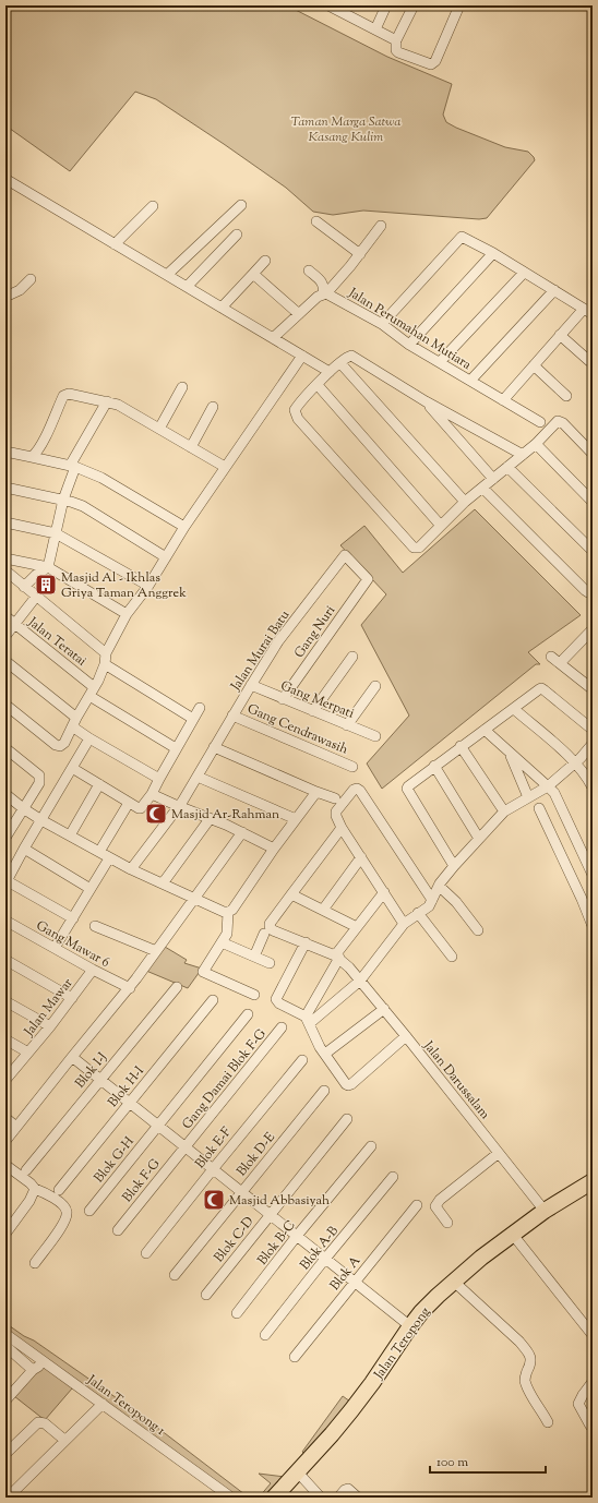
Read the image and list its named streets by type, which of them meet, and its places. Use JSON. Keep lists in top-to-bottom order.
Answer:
{
  "streets": {
    "main road": ["Jalan Teropong"],
    "street": [
      "Jalan Perumahan Mutiara",
      "Gang Nuri",
      "Jalan Teratai",
      "Jalan Murai Batu",
      "Gang Merpati",
      "Gang Cendrawasih",
      "Gang Mawar 6",
      "Jalan Mawar",
      "Blok I-J",
      "Gang Damai Blok F-G",
      "Jalan Darussalam",
      "Blok H-I",
      "Blok E-F",
      "Blok D-E",
      "Blok G-H",
      "Blok F-G",
      "Blok C-D",
      "Blok B-C",
      "Blok A-B",
      "Blok A",
      "Jalan Teropong 1"
    ]
  },
  "crossings": [
    ["Gang Nuri", "Jalan Murai Batu"],
    ["Gang Nuri", "Gang Merpati"],
    ["Jalan Murai Batu", "Gang Merpati"],
    ["Jalan Murai Batu", "Gang Cendrawasih"],
    ["Gang Mawar 6", "Jalan Mawar"],
    ["Gang Damai Blok F-G", "Blok F-G"],
    ["Jalan Darussalam", "Jalan Teropong"]
  ],
  "parks": ["Taman Marga Satwa Kasang Kulim"],
  "places": {
    "building": ["Masjid Al - Ikhlas Griya Taman Anggrek"],
    "mosque": ["Masjid Ar-Rahman", "Masjid Abbasiyah"]
  },
  "scale_bar": "100 m"
}
